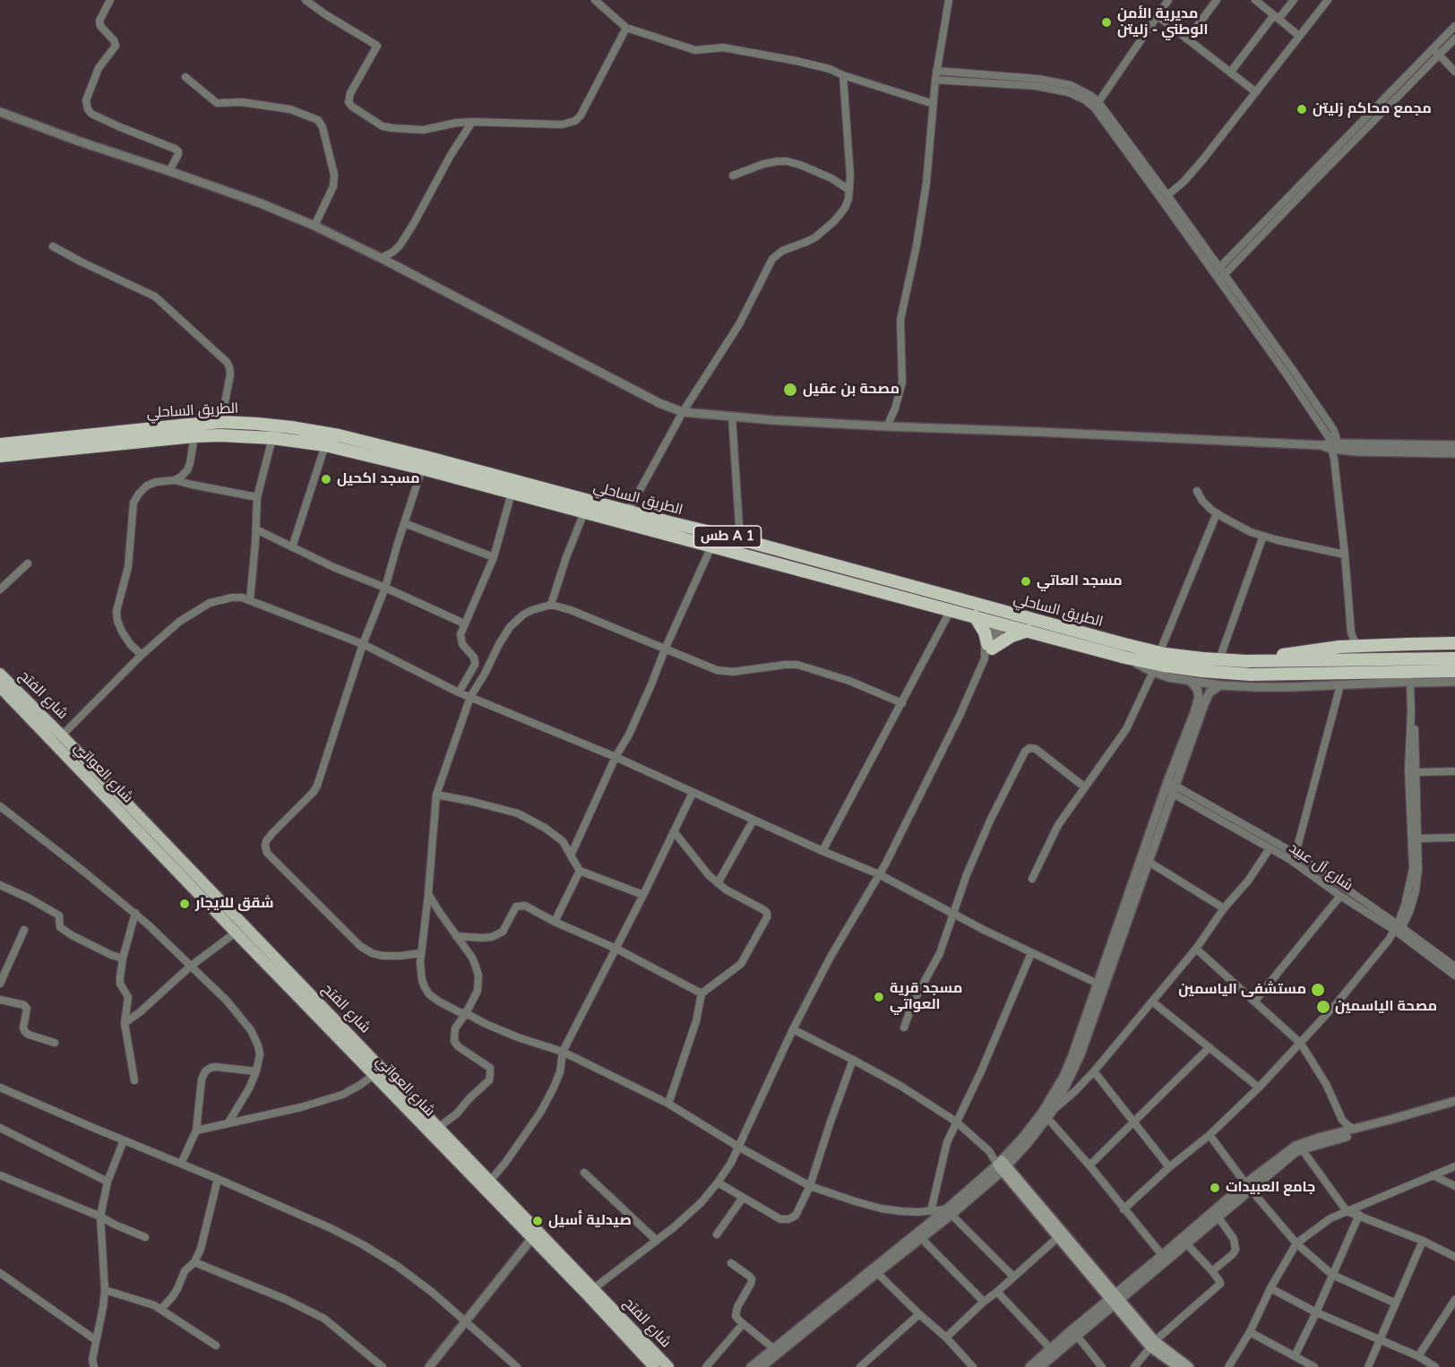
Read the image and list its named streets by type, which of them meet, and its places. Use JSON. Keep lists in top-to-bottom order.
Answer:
{
  "streets": {
    "highway": ["الطريق الساحلي", "طس A 1"],
    "main road": ["شارع الفتح", "شارع العواتي"],
    "street": ["شارع آل عبيد"]
  },
  "crossings": [
    ["شارع الفتح", "شارع العواتي"]
  ],
  "places": [
    "مديرية الأمن الوطني - زليتن",
    "مجمع محاكم زليتن",
    "مصحة بن عقيل",
    "مسجد اكحيل",
    "مسجد العاتي",
    "شقق للايجار",
    "مستشفى الياسمين",
    "مسجد قرية العواتي",
    "مصحة الياسمين",
    "جامع العبيدات",
    "صيدلية أسيل"
  ]
}
